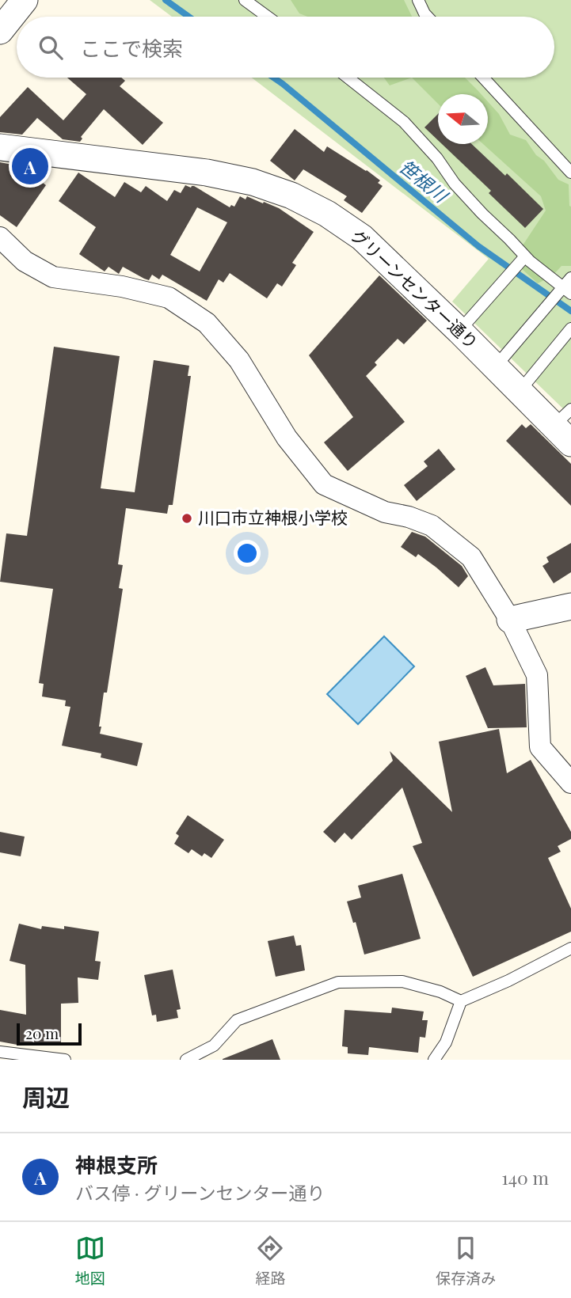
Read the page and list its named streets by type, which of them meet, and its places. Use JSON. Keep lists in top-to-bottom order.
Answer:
{
  "streets": {
    "street": ["グリーンセンター通り"]
  },
  "water": ["笹根川"],
  "places": ["川口市立神根小学校"],
  "scale_bar": "20 m",
  "north": "left",
  "page": {
    "search": "ここで検索",
    "pins": "A",
    "scale": "20 m",
    "heading": "周辺",
    "list": [
      {
        "mark": "A",
        "name": "神根支所",
        "note": "バス停 · グリーンセンター通り",
        "value": "140 m"
      }
    ],
    "nav": ["地図", "経路", "保存済み"]
  }
}
